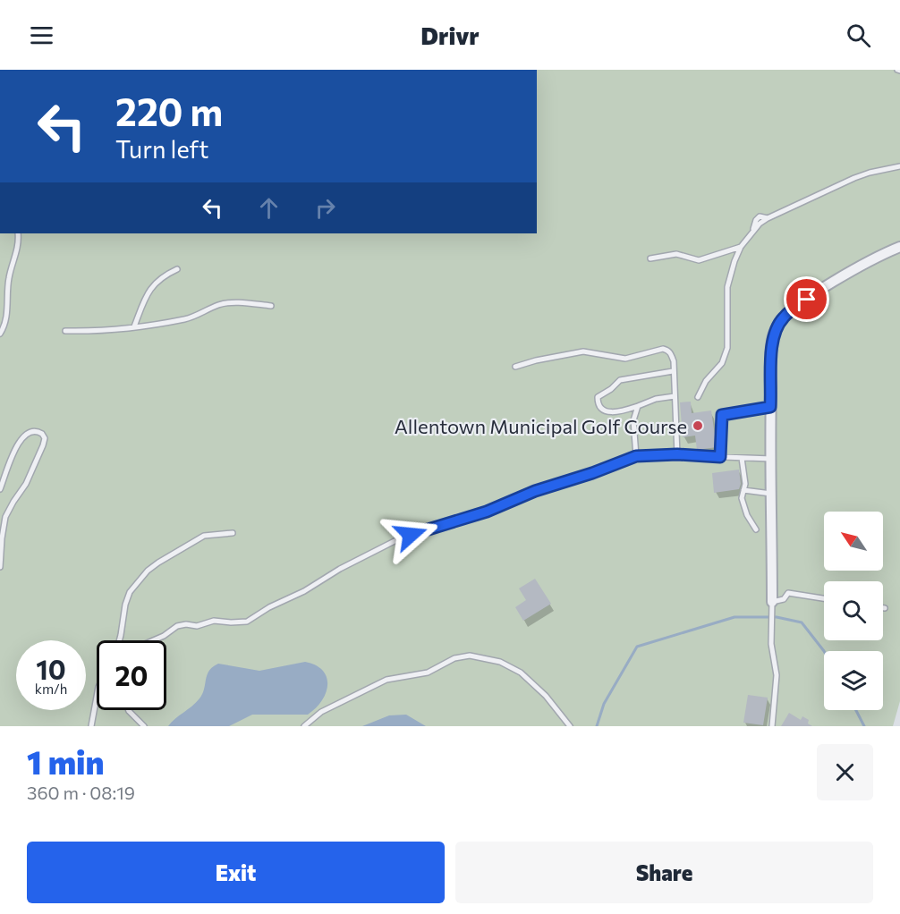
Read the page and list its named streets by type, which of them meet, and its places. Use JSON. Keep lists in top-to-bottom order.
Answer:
{
  "places": ["Allentown Municipal Golf Course"],
  "north": "top left",
  "page": {
    "header": "Drivr",
    "turn": ["220 m", "Turn left"],
    "speed": "10 km/h",
    "limit": "20",
    "heading": ["1 min", "360 m · 08:19"],
    "buttons": ["Exit", "Share"]
  }
}
